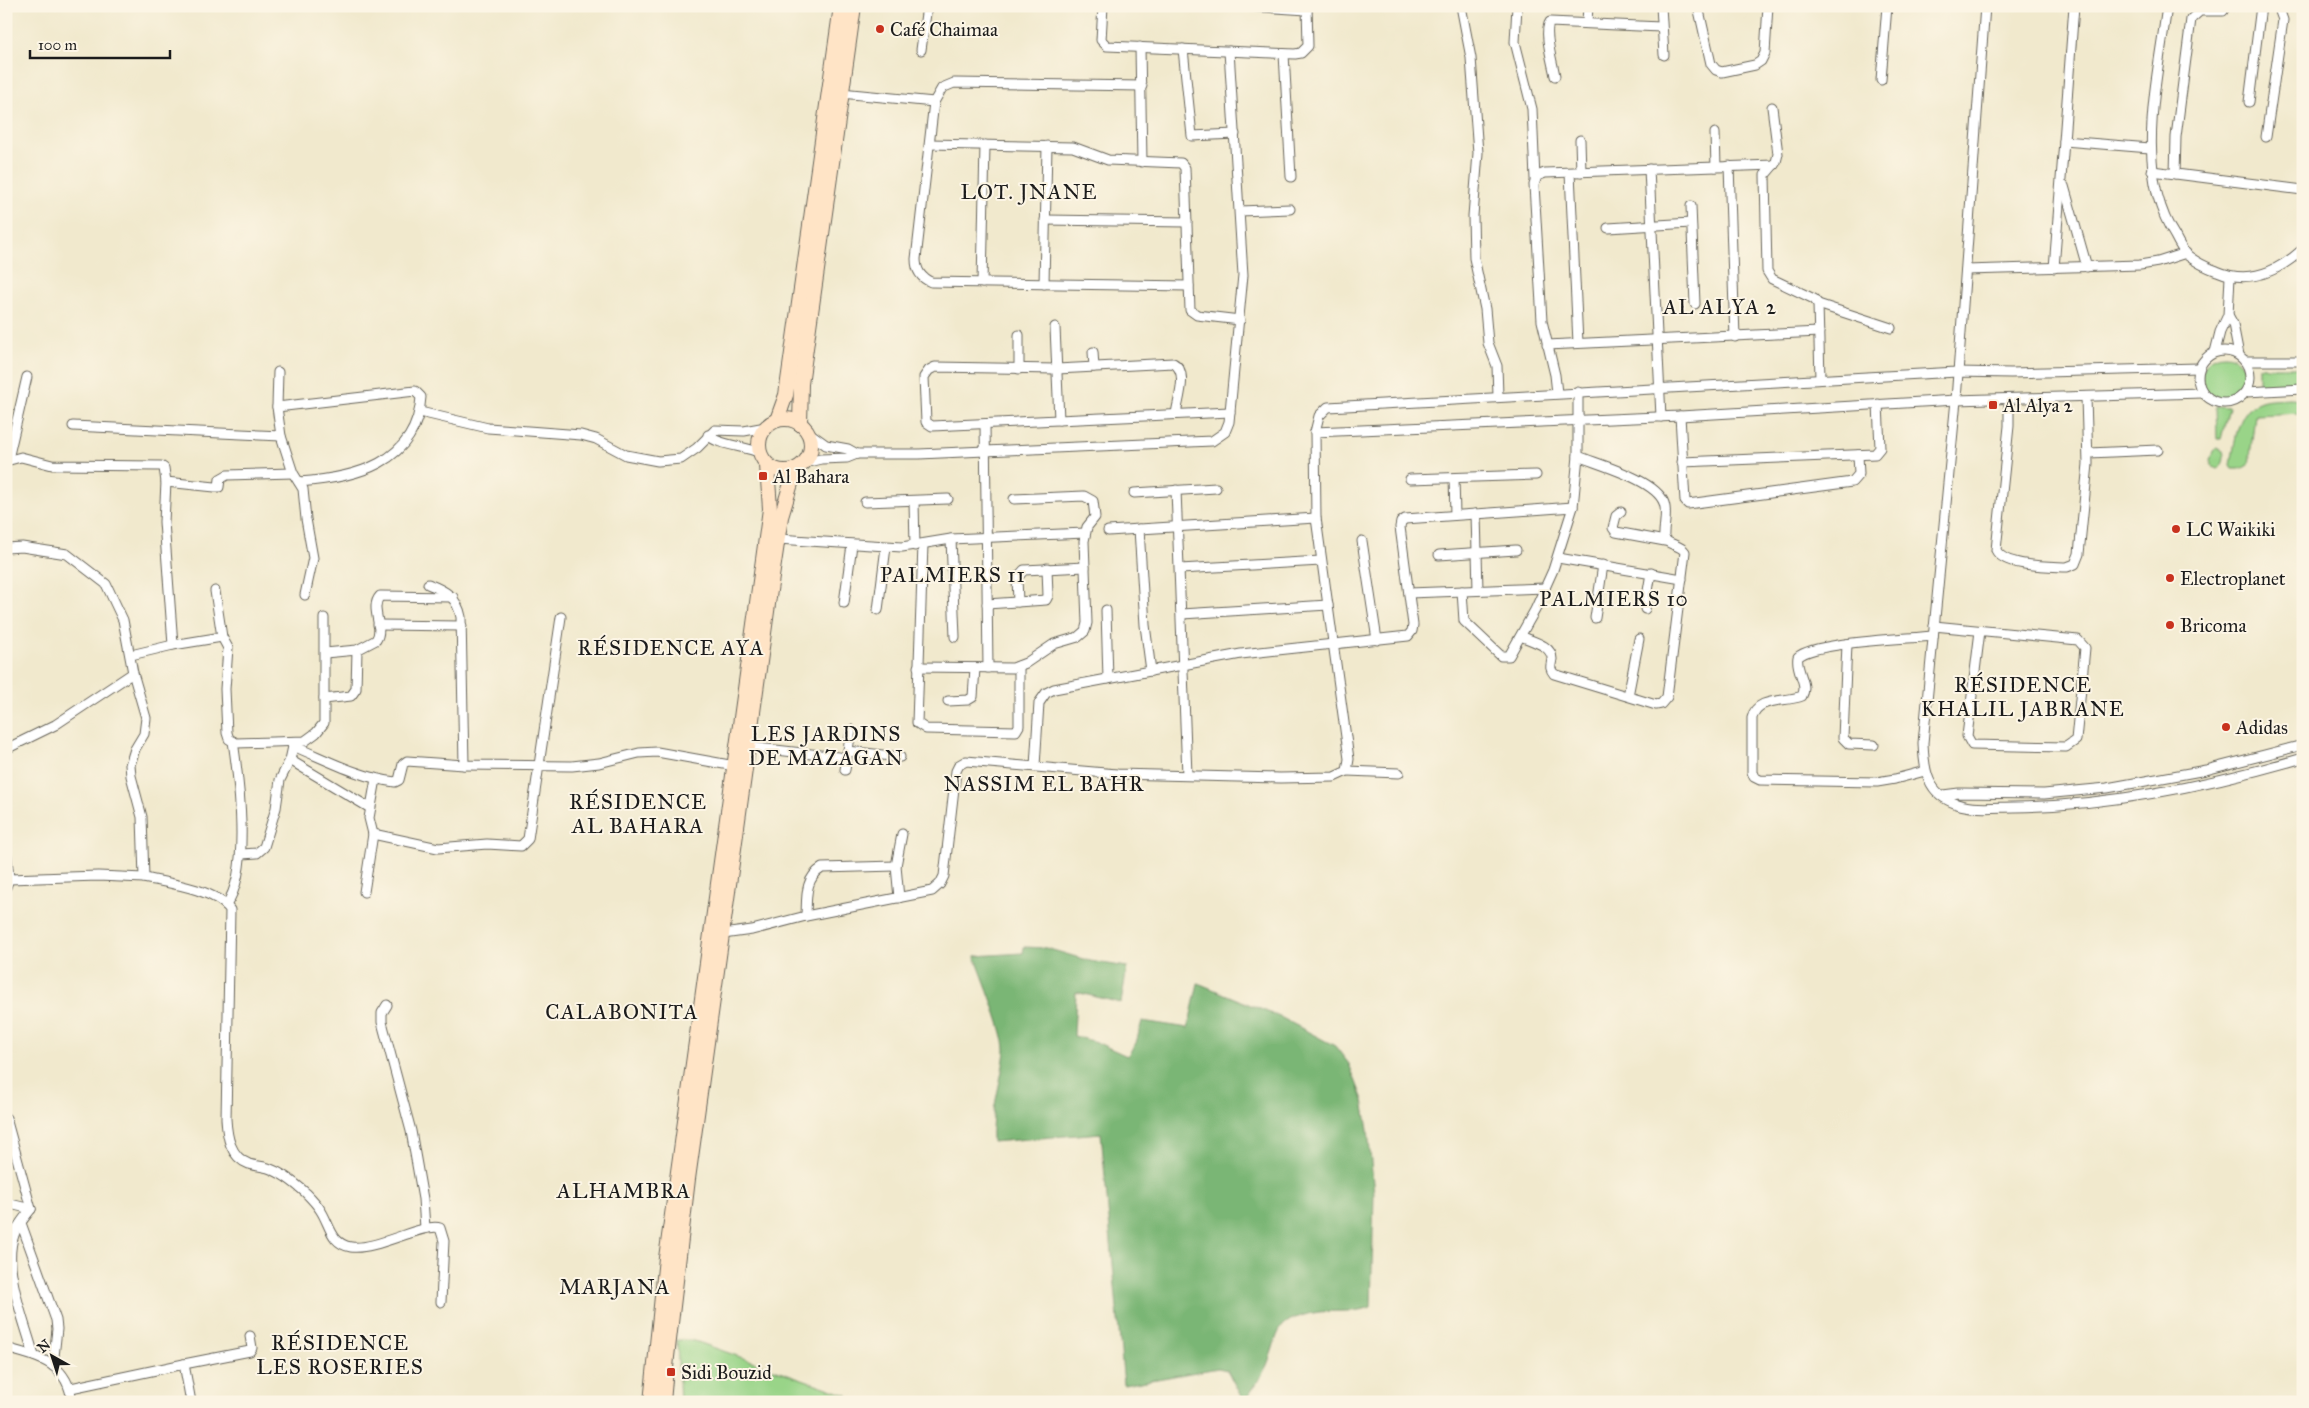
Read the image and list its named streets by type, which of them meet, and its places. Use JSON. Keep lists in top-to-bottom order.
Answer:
{
  "districts": [
    "LOT. JNANE",
    "AL ALYA 2",
    "PALMIERS 11",
    "PALMIERS 10",
    "RÉSIDENCE AYA",
    "RÉSIDENCE KHALIL JABRANE",
    "LES JARDINS DE MAZAGAN",
    "NASSIM EL BAHR",
    "RÉSIDENCE AL BAHARA",
    "CALABONITA",
    "ALHAMBRA",
    "MARJANA",
    "RÉSIDENCE LES ROSERIES"
  ],
  "places": {
    "other": [
      "Café Chaimaa",
      "LC Waikiki",
      "Electroplanet",
      "Bricoma",
      "Adidas"
    ],
    "transit": ["Al Alya 2", "Al Bahara", "Sidi Bouzid"]
  },
  "scale_bar": "100 m",
  "north": "top left"
}
